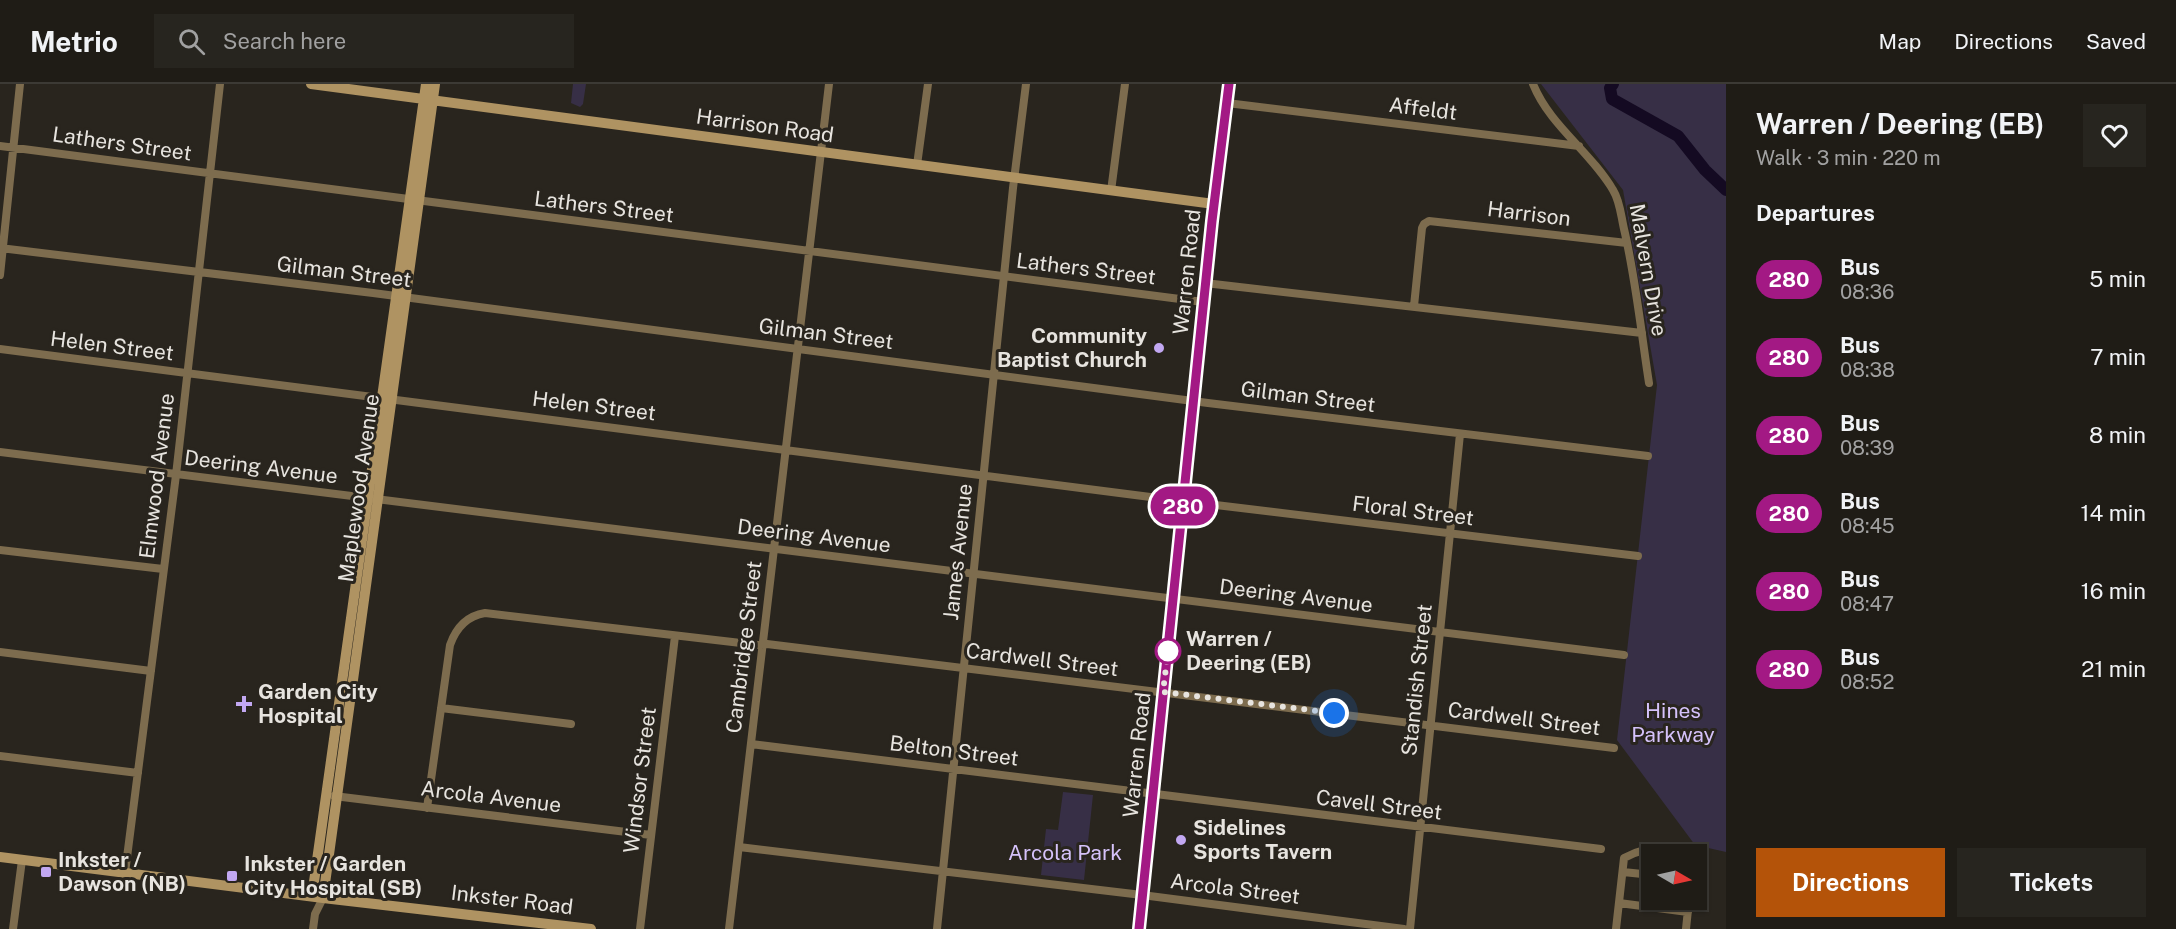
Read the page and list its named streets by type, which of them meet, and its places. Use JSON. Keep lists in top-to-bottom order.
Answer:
{
  "streets": {
    "street": [
      "Affeldt",
      "Harrison Road",
      "Lathers Street",
      "Harrison",
      "Malvern Drive",
      "Gilman Street",
      "Warren Road",
      "Helen Street",
      "Deering Avenue",
      "Elmwood Avenue",
      "Maplewood Avenue",
      "Floral Street",
      "James Avenue",
      "Cambridge Street",
      "Cardwell Street",
      "Standish Street",
      "Belton Street",
      "Windsor Street",
      "Arcola Avenue",
      "Cavell Street",
      "Arcola Street",
      "Inkster Road"
    ]
  },
  "crossings": [
    ["Affeldt", "Malvern Drive"],
    ["Affeldt", "Warren Road"],
    ["Harrison Road", "Warren Road"],
    ["Harrison Road", "Maplewood Avenue"],
    ["Harrison Road", "James Avenue"],
    ["Harrison Road", "Cambridge Street"],
    ["Lathers Street", "Warren Road"],
    ["Lathers Street", "Elmwood Avenue"],
    ["Lathers Street", "Maplewood Avenue"],
    ["Lathers Street", "James Avenue"],
    ["Lathers Street", "Cambridge Street"],
    ["Harrison", "Malvern Drive"],
    ["Gilman Street", "Warren Road"],
    ["Gilman Street", "Elmwood Avenue"],
    ["Gilman Street", "Maplewood Avenue"],
    ["Gilman Street", "James Avenue"],
    ["Gilman Street", "Cambridge Street"],
    ["Gilman Street", "Standish Street"],
    ["Warren Road", "Helen Street"],
    ["Warren Road", "Deering Avenue"],
    ["Warren Road", "Floral Street"],
    ["Warren Road", "Cardwell Street"],
    ["Warren Road", "Belton Street"],
    ["Warren Road", "Cavell Street"],
    ["Warren Road", "Arcola Street"],
    ["Helen Street", "Elmwood Avenue"],
    ["Helen Street", "Maplewood Avenue"],
    ["Helen Street", "Floral Street"],
    ["Helen Street", "James Avenue"],
    ["Helen Street", "Cambridge Street"],
    ["Deering Avenue", "Elmwood Avenue"],
    ["Deering Avenue", "Maplewood Avenue"],
    ["Deering Avenue", "James Avenue"],
    ["Deering Avenue", "Cambridge Street"],
    ["Deering Avenue", "Standish Street"],
    ["Elmwood Avenue", "Inkster Road"],
    ["Maplewood Avenue", "Arcola Avenue"],
    ["Maplewood Avenue", "Inkster Road"],
    ["Floral Street", "Standish Street"],
    ["James Avenue", "Cardwell Street"],
    ["James Avenue", "Belton Street"],
    ["James Avenue", "Arcola Street"],
    ["Cambridge Street", "Cardwell Street"],
    ["Cambridge Street", "Belton Street"],
    ["Cambridge Street", "Arcola Street"],
    ["Cardwell Street", "Standish Street"],
    ["Cardwell Street", "Windsor Street"],
    ["Standish Street", "Cavell Street"],
    ["Belton Street", "Cavell Street"],
    ["Windsor Street", "Arcola Avenue"]
  ],
  "parks": ["Hines Parkway", "Arcola Park"],
  "places": {
    "other": ["Community Baptist Church", "Warren / Deering (EB)", "Sidelines Sports Tavern"],
    "health": ["Garden City Hospital"],
    "transit": ["Inkster / Dawson (NB)", "Inkster / Garden City Hospital (SB)"]
  },
  "lines": ["bus line 280"],
  "north": "right",
  "page": {
    "header": "Metrio",
    "search": "Search here",
    "nav": ["Map", "Directions", "Saved"],
    "on_map": "280",
    "heading": [
      ["Warren / Deering (EB)", "Walk · 3 min · 220 m"],
      "Departures"
    ],
    "list": [
      {
        "mark": "280",
        "name": "Bus",
        "note": "08:36",
        "value": "5 min"
      },
      {
        "mark": "280",
        "name": "Bus",
        "note": "08:38",
        "value": "7 min"
      },
      {
        "mark": "280",
        "name": "Bus",
        "note": "08:39",
        "value": "8 min"
      },
      {
        "mark": "280",
        "name": "Bus",
        "note": "08:45",
        "value": "14 min"
      },
      {
        "mark": "280",
        "name": "Bus",
        "note": "08:47",
        "value": "16 min"
      },
      {
        "mark": "280",
        "name": "Bus",
        "note": "08:52",
        "value": "21 min"
      }
    ],
    "buttons": ["Directions", "Tickets"]
  }
}
